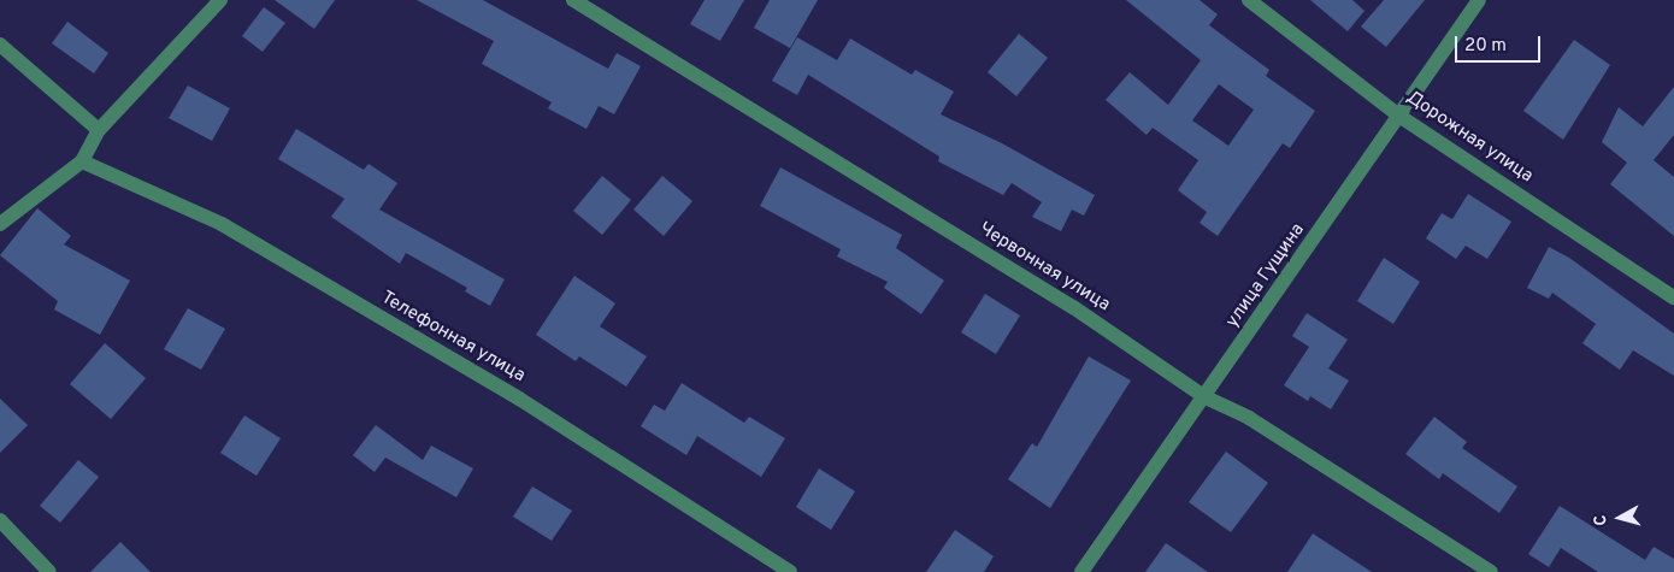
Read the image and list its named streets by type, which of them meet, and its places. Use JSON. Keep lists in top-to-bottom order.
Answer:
{
  "streets": {
    "street": [
      "Дорожная улица",
      "Червонная улица",
      "улица Гущина",
      "Телефонная улица"
    ]
  },
  "crossings": [
    ["Дорожная улица", "улица Гущина"],
    ["Червонная улица", "улица Гущина"]
  ],
  "scale_bar": "20 m",
  "north": "left"
}
